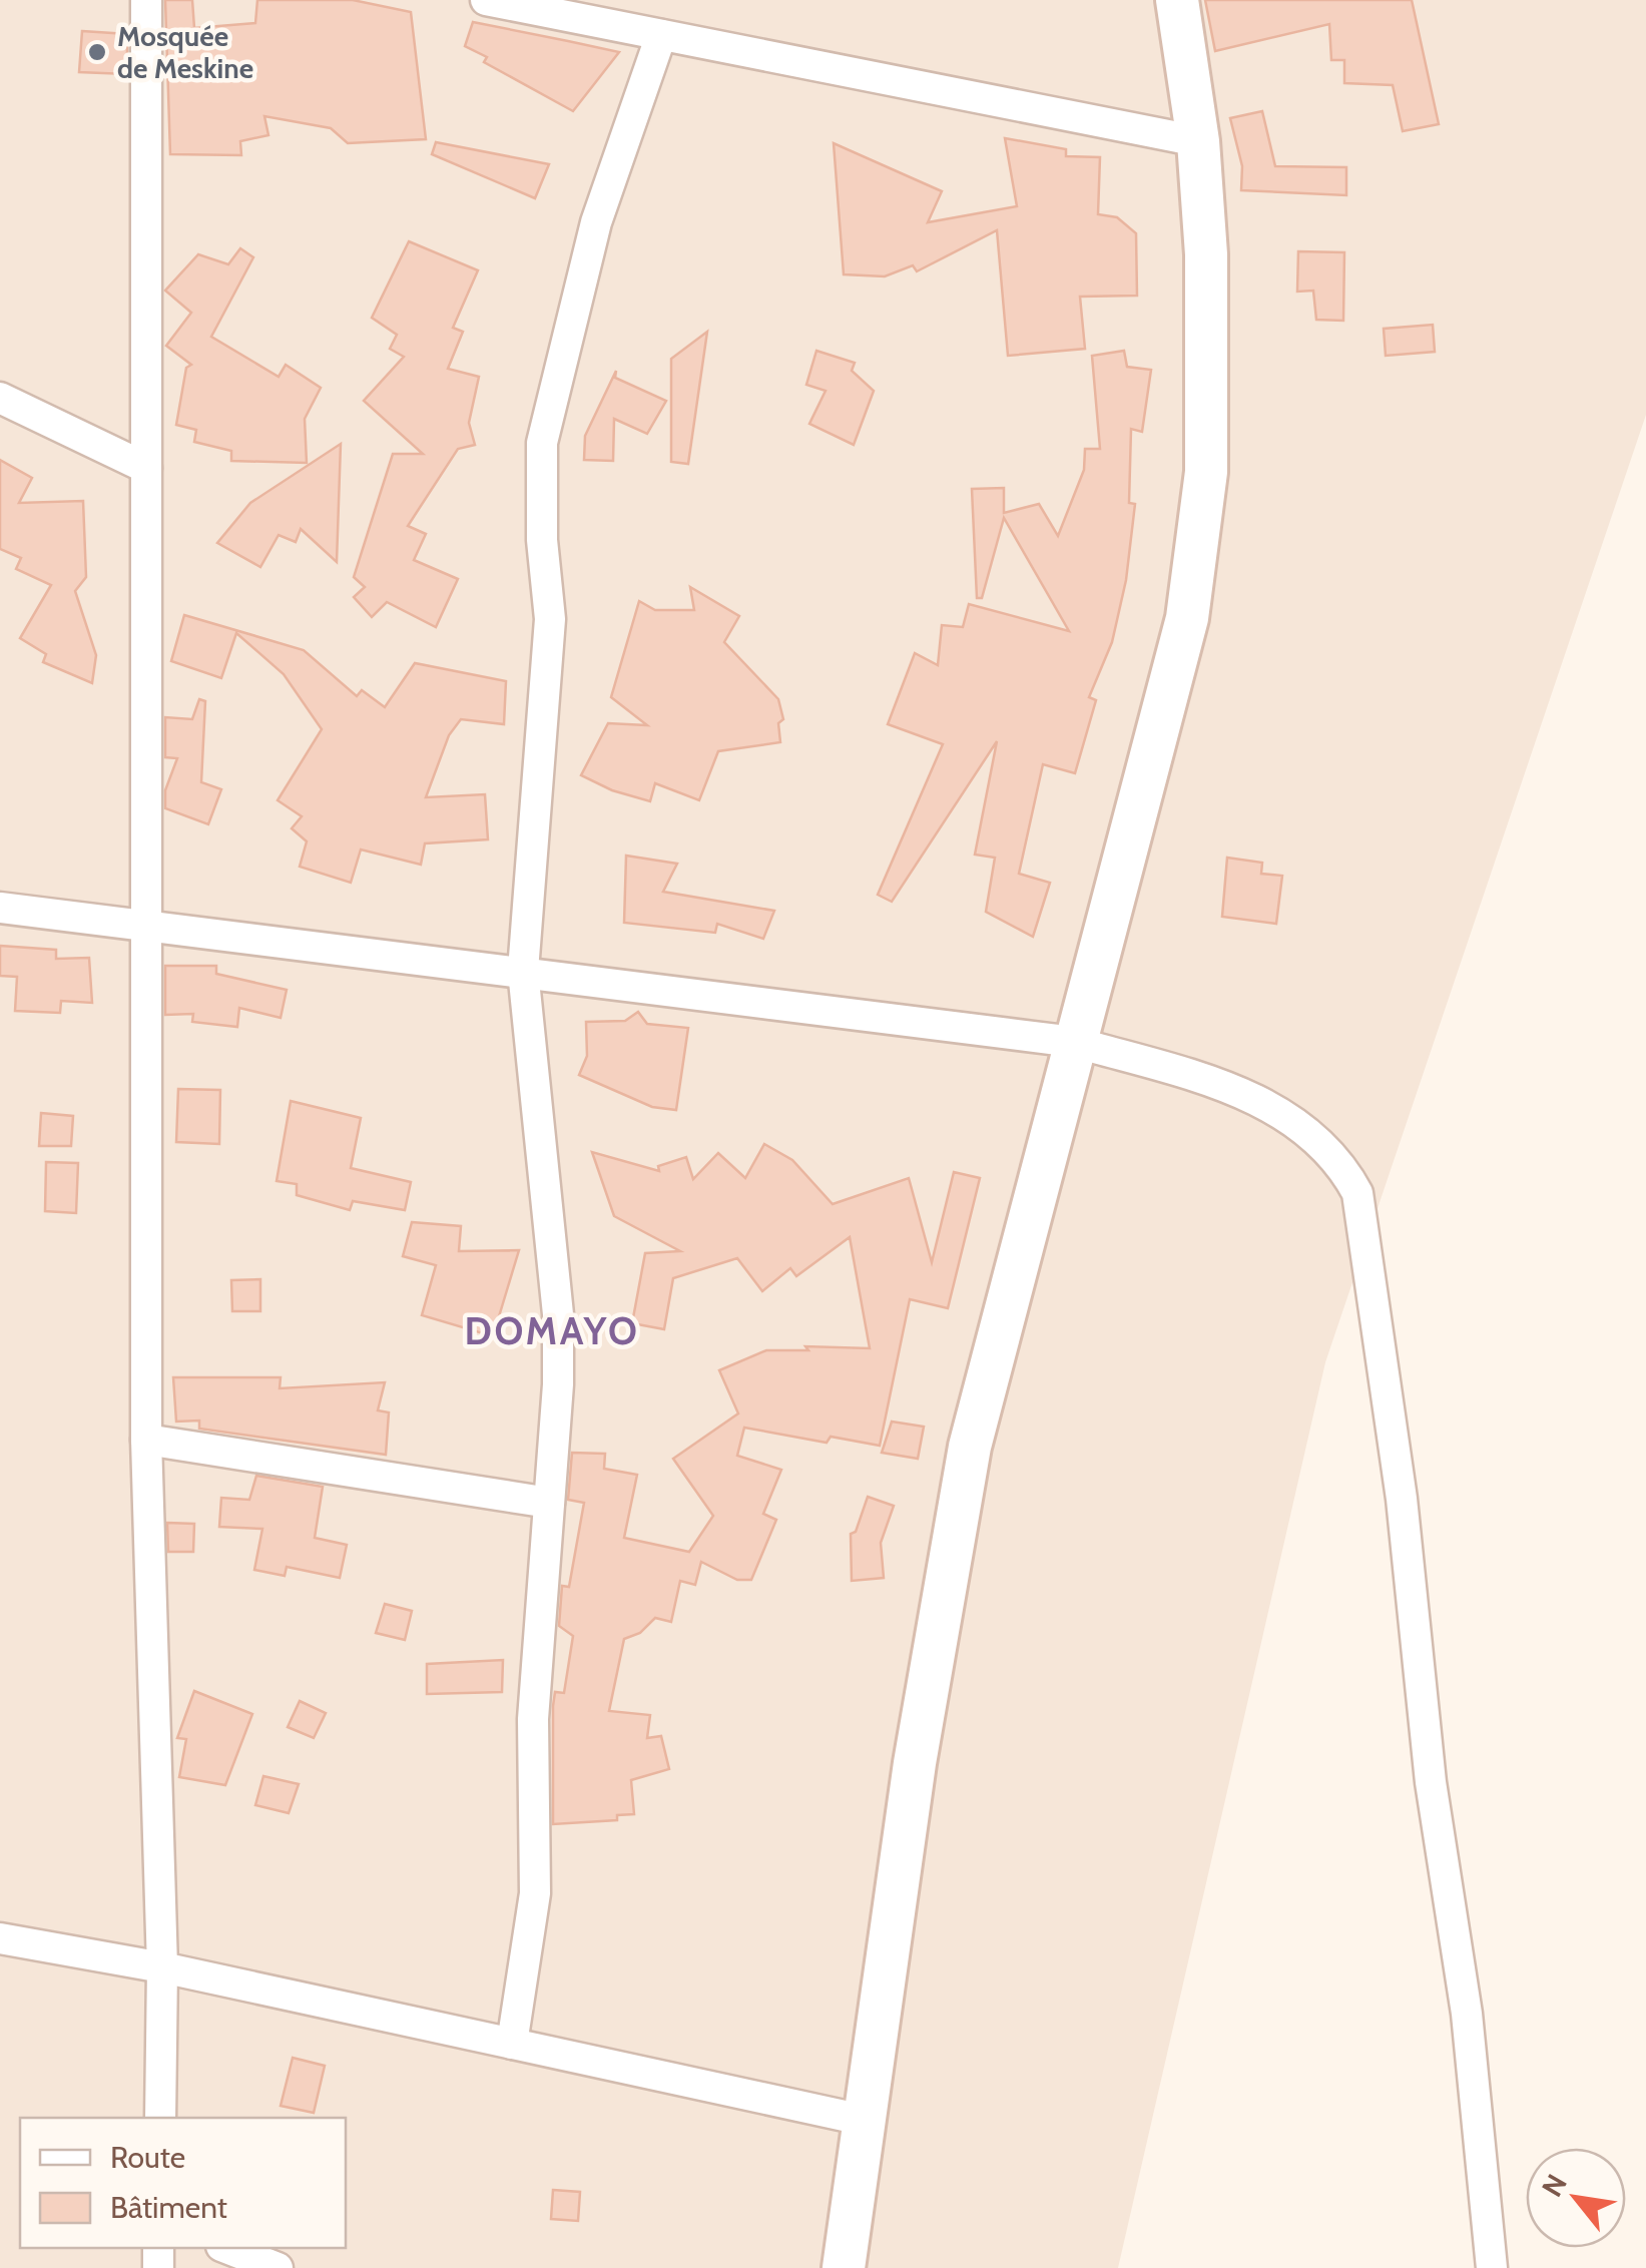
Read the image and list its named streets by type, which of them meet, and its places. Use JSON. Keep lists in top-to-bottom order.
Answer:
{
  "districts": ["DOMAYO"],
  "places": ["Mosquée de Meskine"],
  "legend": ["Route", "Bâtiment"],
  "north": "top left"
}
